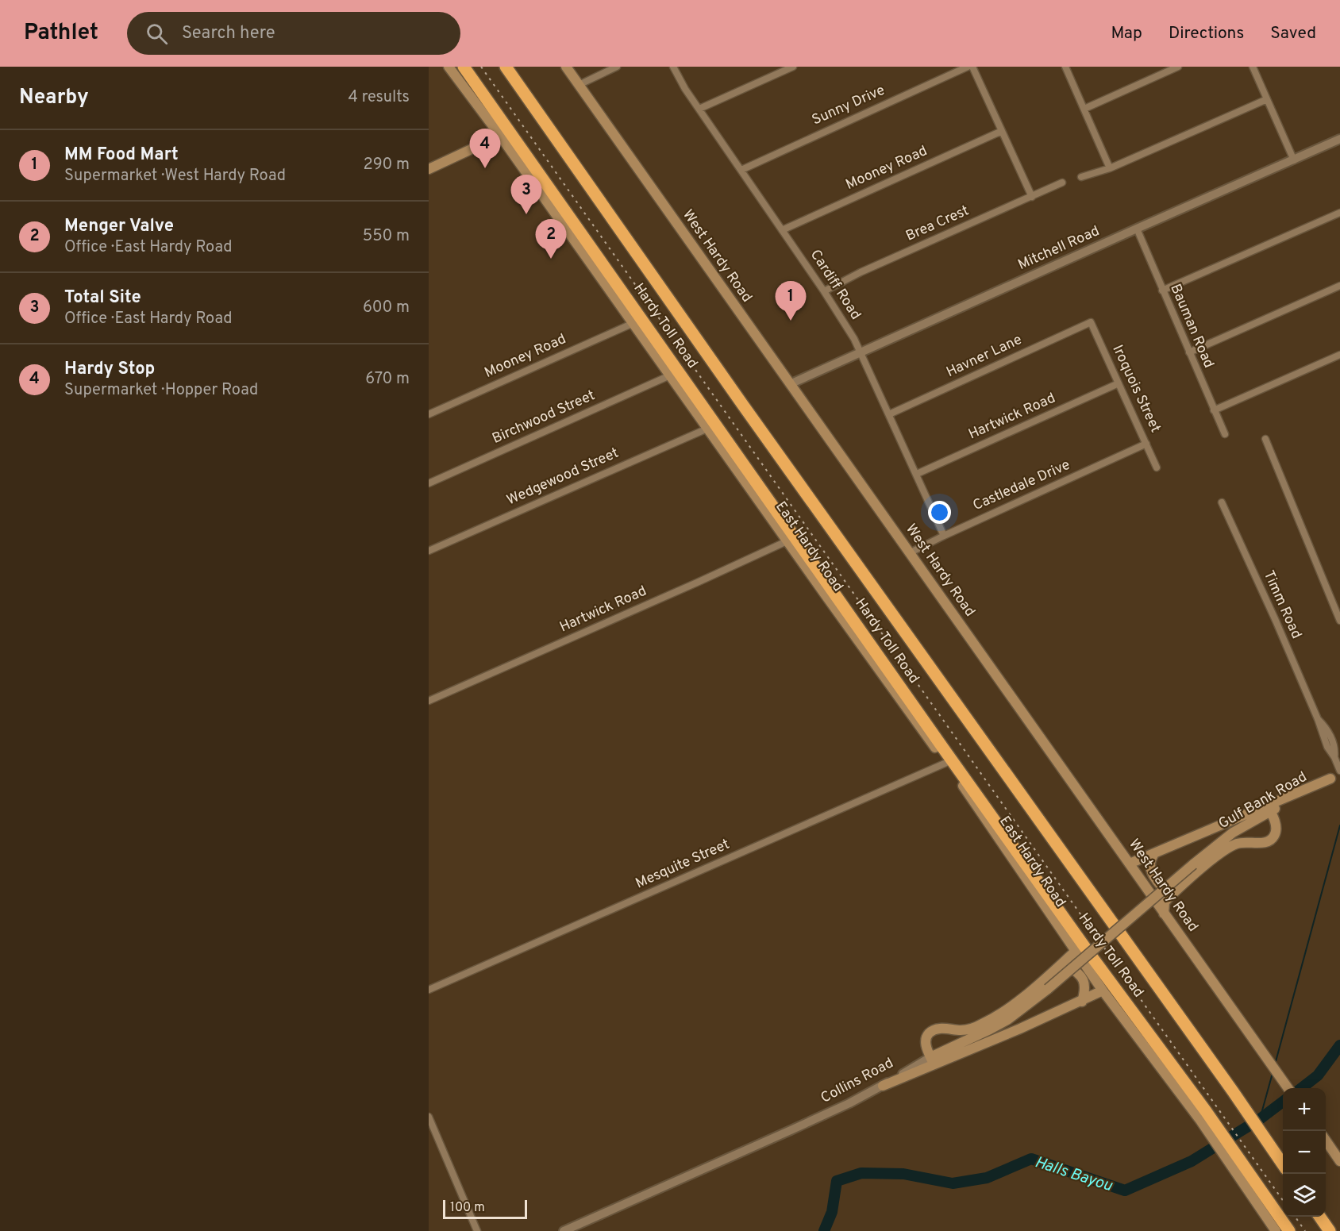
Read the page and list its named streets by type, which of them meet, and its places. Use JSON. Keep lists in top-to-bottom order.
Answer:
{
  "streets": {
    "highway": ["Hardy Toll Road"],
    "main road": ["West Hardy Road", "East Hardy Road", "Gulf Bank Road"],
    "street": [
      "Sunny Drive",
      "Mooney Road",
      "Brea Crest",
      "Mitchell Road",
      "Cardiff Road",
      "Bauman Road",
      "Havner Lane",
      "Iroquois Street",
      "Hartwick Road",
      "Birchwood Street",
      "Wedgewood Street",
      "Castledale Drive",
      "Timm Road",
      "Mesquite Street",
      "Collins Road"
    ]
  },
  "crossings": [
    ["Sunny Drive", "Cardiff Road"],
    ["Mooney Road", "Cardiff Road"],
    ["Mooney Road", "East Hardy Road"],
    ["Brea Crest", "Cardiff Road"],
    ["Mitchell Road", "West Hardy Road"],
    ["Mitchell Road", "Cardiff Road"],
    ["Mitchell Road", "Bauman Road"],
    ["West Hardy Road", "Castledale Drive"],
    ["Cardiff Road", "Havner Lane"],
    ["Cardiff Road", "Hartwick Road"],
    ["Cardiff Road", "Castledale Drive"],
    ["Hardy Toll Road", "East Hardy Road"],
    ["Havner Lane", "Iroquois Street"],
    ["Iroquois Street", "Hartwick Road"],
    ["Iroquois Street", "Castledale Drive"],
    ["Hartwick Road", "East Hardy Road"],
    ["Birchwood Street", "East Hardy Road"],
    ["Wedgewood Street", "East Hardy Road"],
    ["East Hardy Road", "Mesquite Street"]
  ],
  "water": ["Halls Bayou"],
  "scale_bar": "100 m",
  "page": {
    "header": "Pathlet",
    "search": "Search here",
    "nav": ["Map", "Directions", "Saved"],
    "heading": ["Nearby", "4 results"],
    "list": [
      {
        "mark": "1",
        "name": "MM Food Mart",
        "note": "Supermarket · West Hardy Road",
        "value": "290 m"
      },
      {
        "mark": "2",
        "name": "Menger Valve",
        "note": "Office · East Hardy Road",
        "value": "550 m"
      },
      {
        "mark": "3",
        "name": "Total Site",
        "note": "Office · East Hardy Road",
        "value": "600 m"
      },
      {
        "mark": "4",
        "name": "Hardy Stop",
        "note": "Supermarket · Hopper Road",
        "value": "670 m"
      }
    ],
    "pins": [
      "4",
      "3",
      "2",
      "1"
    ],
    "map_buttons": ["+", "−"],
    "scale": "100 m"
  }
}
